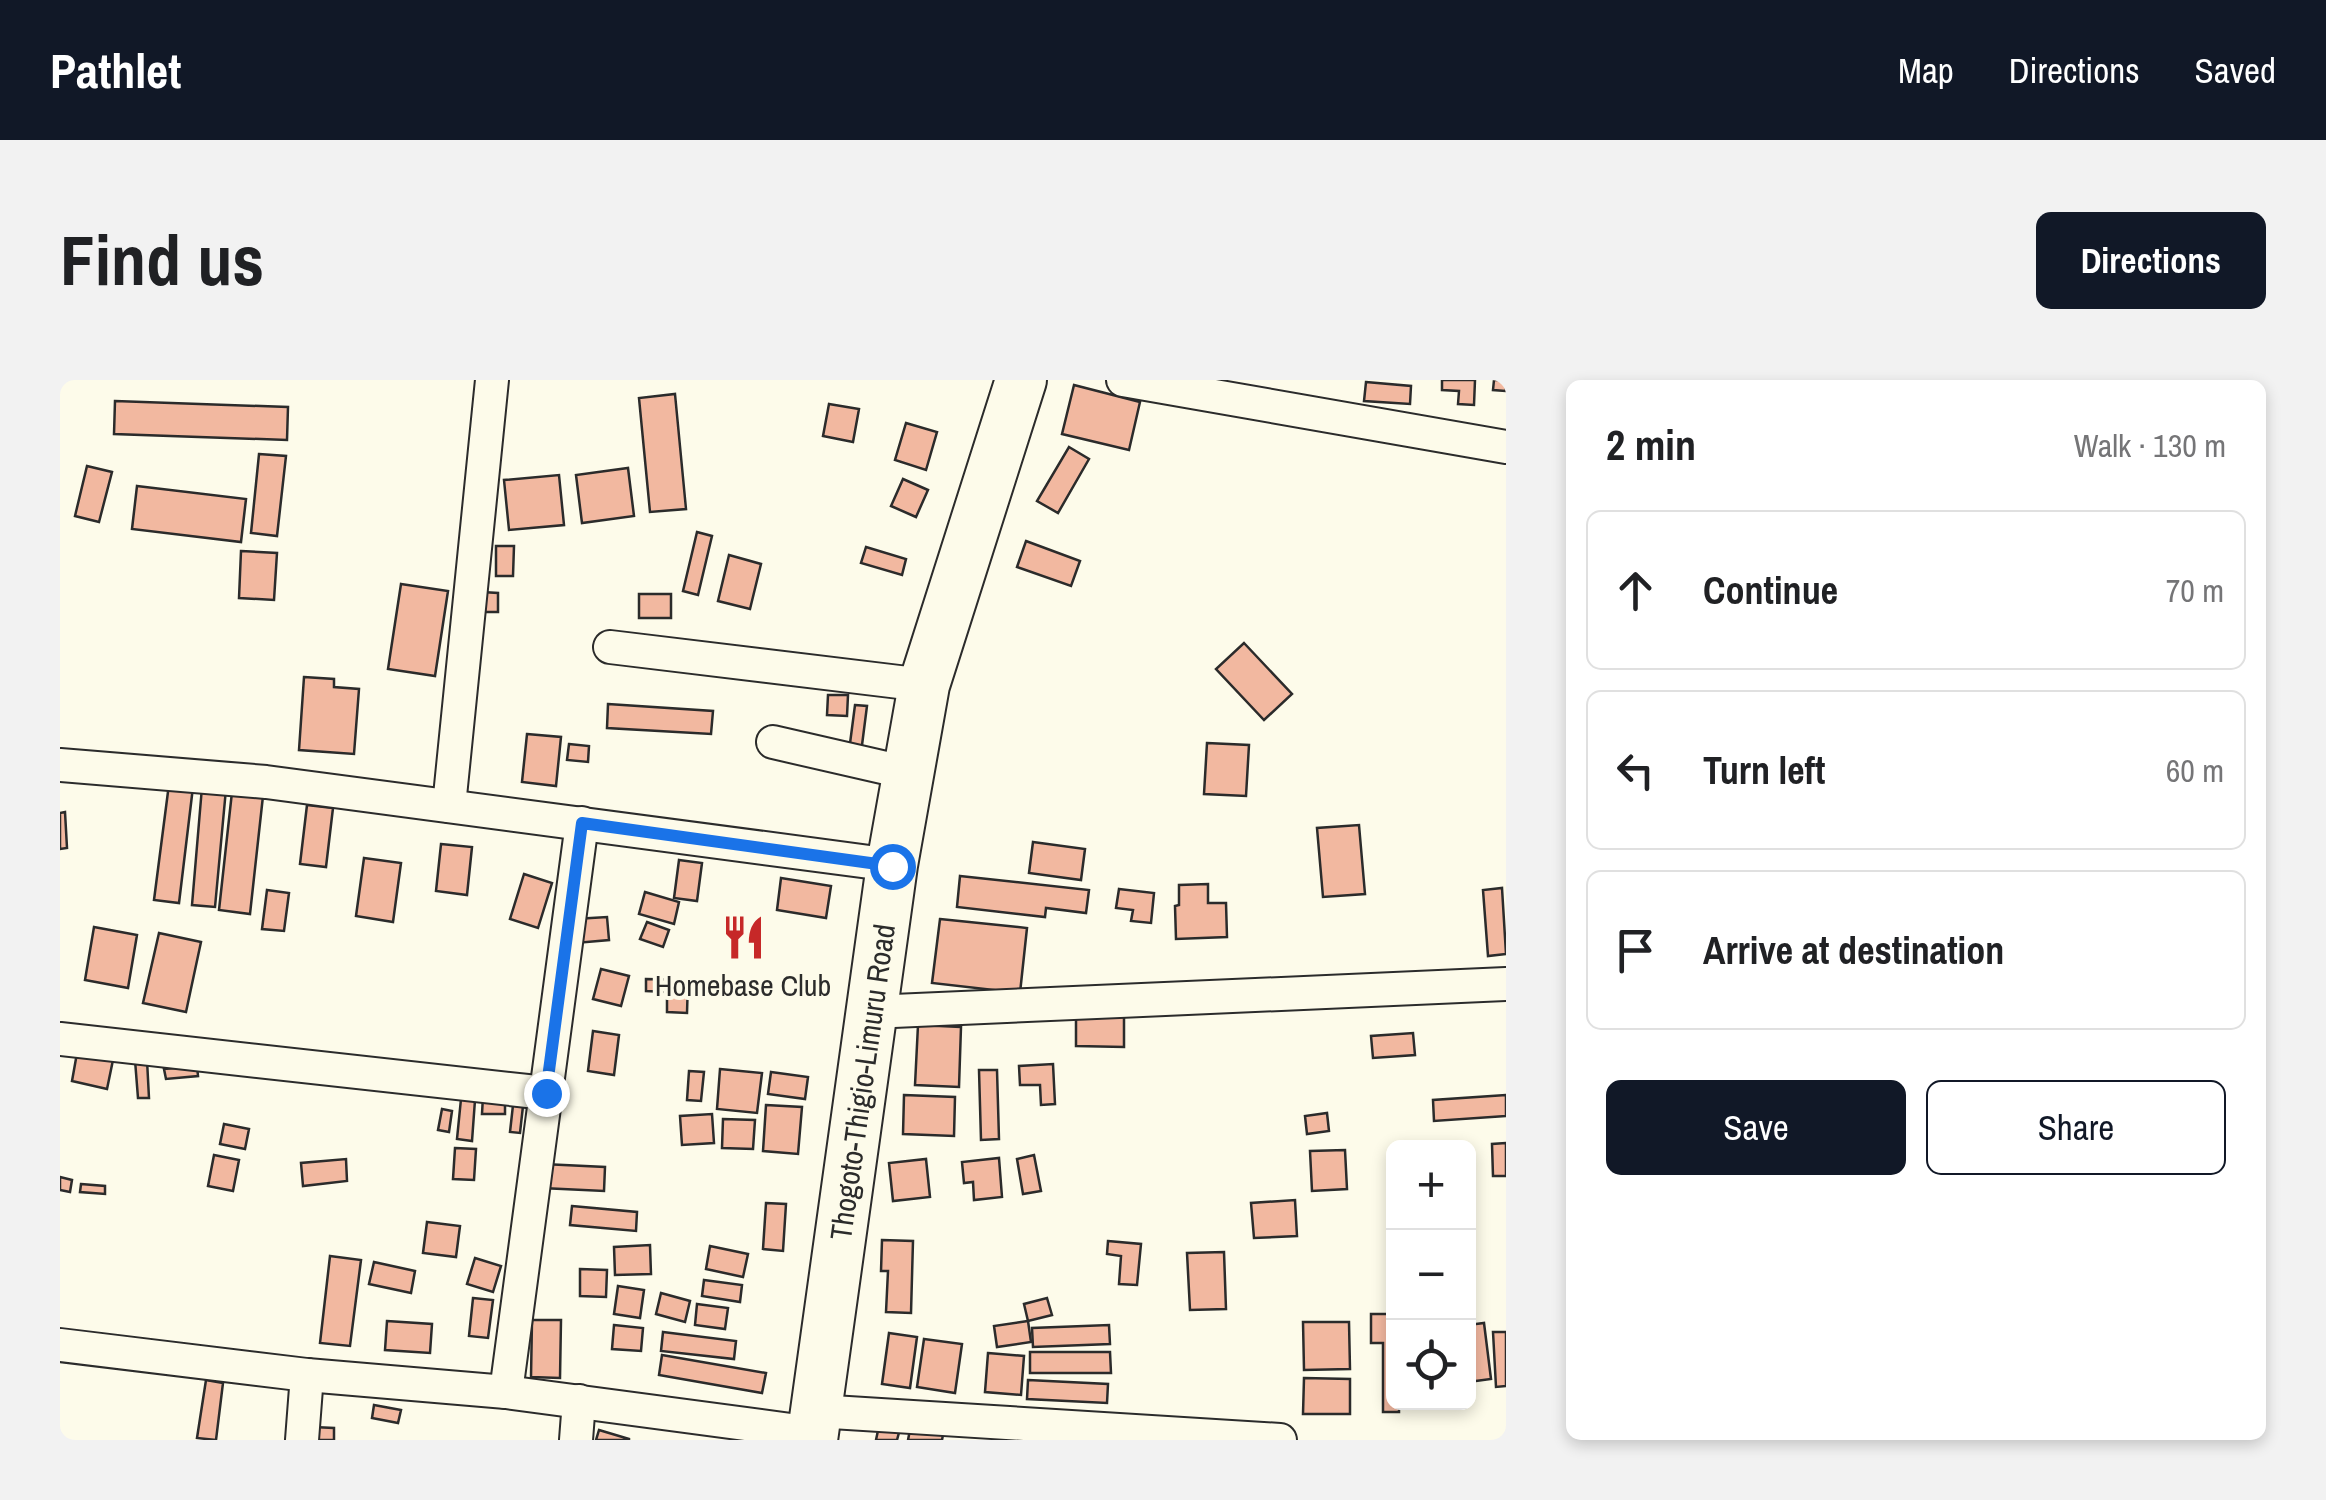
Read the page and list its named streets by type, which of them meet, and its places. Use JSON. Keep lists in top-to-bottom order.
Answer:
{
  "streets": {
    "highway": ["Thogoto-Thigio-Limuru Road"]
  },
  "places": {
    "restaurant": ["Homebase Club"]
  },
  "page": {
    "header": "Pathlet",
    "nav": ["Map", "Directions", "Saved"],
    "buttons": [
      "Directions",
      ["Save", "Share"]
    ],
    "title": "Find us",
    "heading": ["2 min", "Walk · 130 m"],
    "list": [
      ["Continue", "70 m"],
      ["Turn left", "60 m"],
      "Arrive at destination"
    ],
    "map_buttons": ["+", "−"]
  }
}
